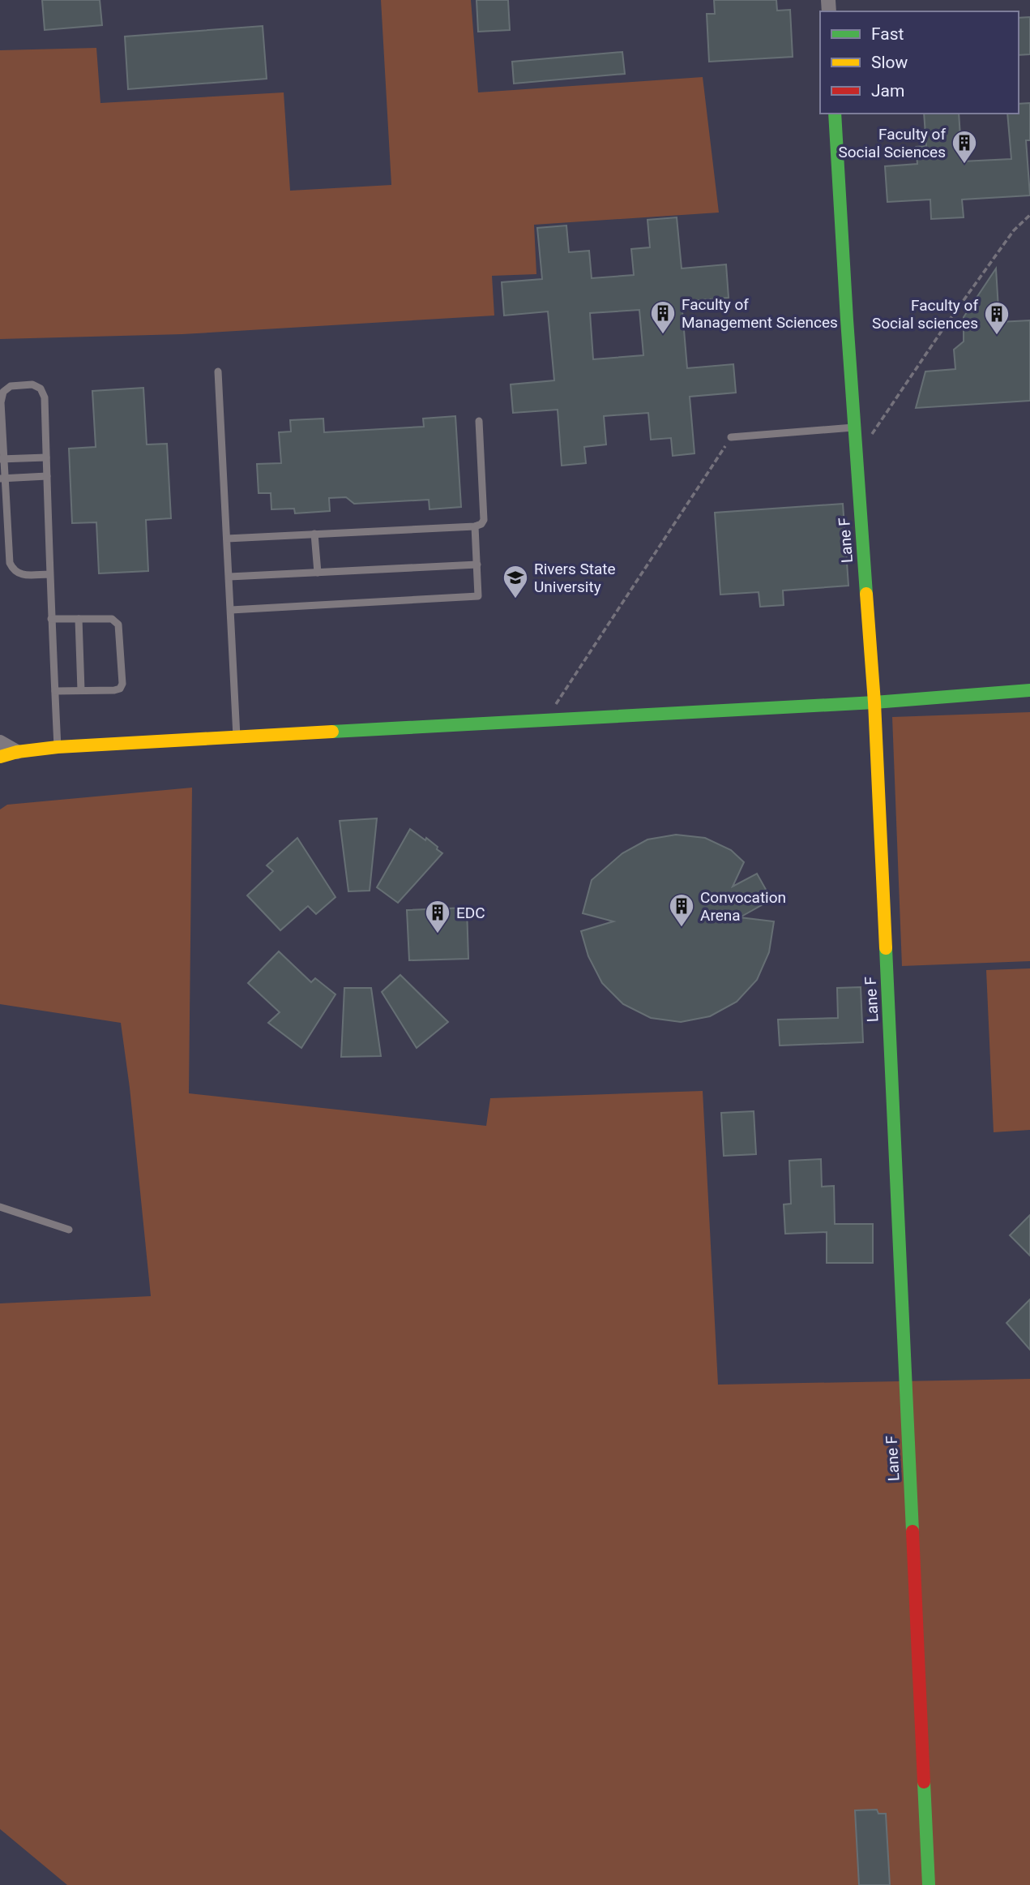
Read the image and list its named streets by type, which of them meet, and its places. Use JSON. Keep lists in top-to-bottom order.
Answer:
{
  "streets": {
    "street": ["Lane F"]
  },
  "places": {
    "building": [
      "Faculty of Social Sciences",
      "Faculty of Management Sciences",
      "Faculty of Social sciences",
      "Convocation Arena",
      "EDC"
    ],
    "school or university": ["Rivers State University"]
  },
  "legend": ["Fast", "Slow", "Jam"]
}
